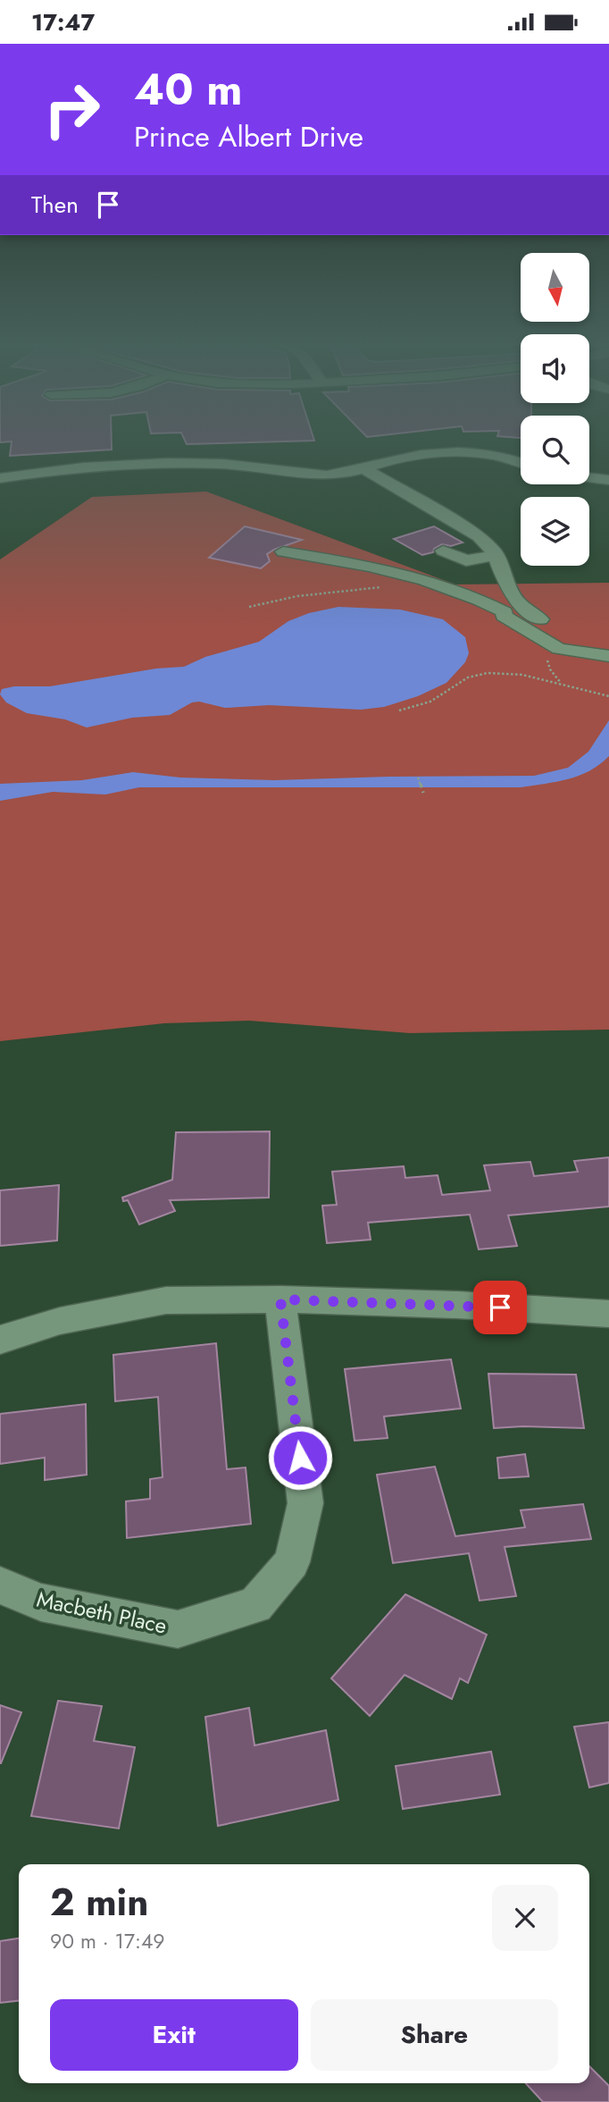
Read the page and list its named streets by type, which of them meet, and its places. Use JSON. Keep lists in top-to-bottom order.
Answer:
{
  "streets": {
    "street": ["Macbeth Place"]
  },
  "north": "bottom",
  "page": {
    "status": "17:47",
    "turn": ["40 m", "Prince Albert Drive"],
    "then": "Then",
    "heading": ["2 min", "90 m · 17:49"],
    "buttons": ["Exit", "Share"]
  }
}
